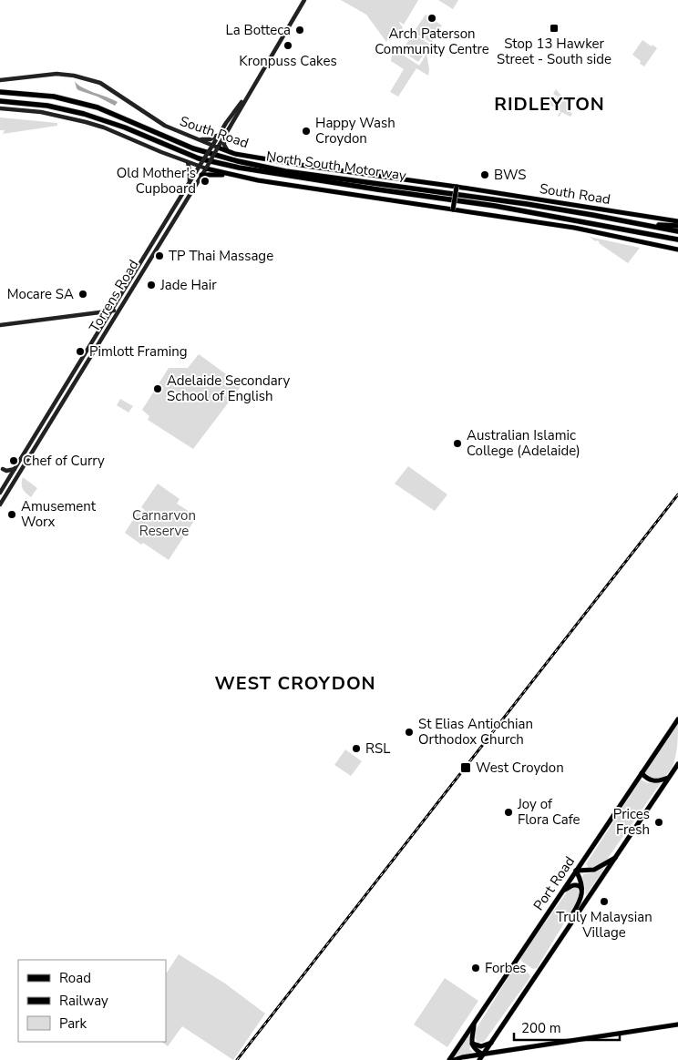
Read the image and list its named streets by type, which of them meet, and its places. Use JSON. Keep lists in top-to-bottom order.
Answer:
{
  "streets": {
    "highway": ["North South Motorway"],
    "main road": ["South Road", "Torrens Road", "Port Road"]
  },
  "crossings": [
    ["South Road", "Torrens Road"]
  ],
  "districts": ["RIDLEYTON", "WEST CROYDON"],
  "parks": ["Carnarvon Reserve"],
  "places": {
    "other": [
      "Arch Paterson Community Centre",
      "La Botteca",
      "Kronpuss Cakes",
      "Happy Wash Croydon",
      "BWS",
      "Old Mother's Cupboard",
      "TP Thai Massage",
      "Jade Hair",
      "Mocare SA",
      "Pimlott Framing",
      "Adelaide Secondary School of English",
      "Australian Islamic College (Adelaide)",
      "Chef of Curry",
      "Amusement Worx",
      "St Elias Antiochian Orthodox Church",
      "RSL",
      "Joy of Flora Cafe",
      "Prices Fresh",
      "Truly Malaysian Village",
      "Forbes"
    ],
    "transit": ["Stop 13 Hawker Street - South side", "West Croydon"]
  },
  "legend": ["Road", "Railway", "Park"],
  "scale_bar": "200 m"
}
